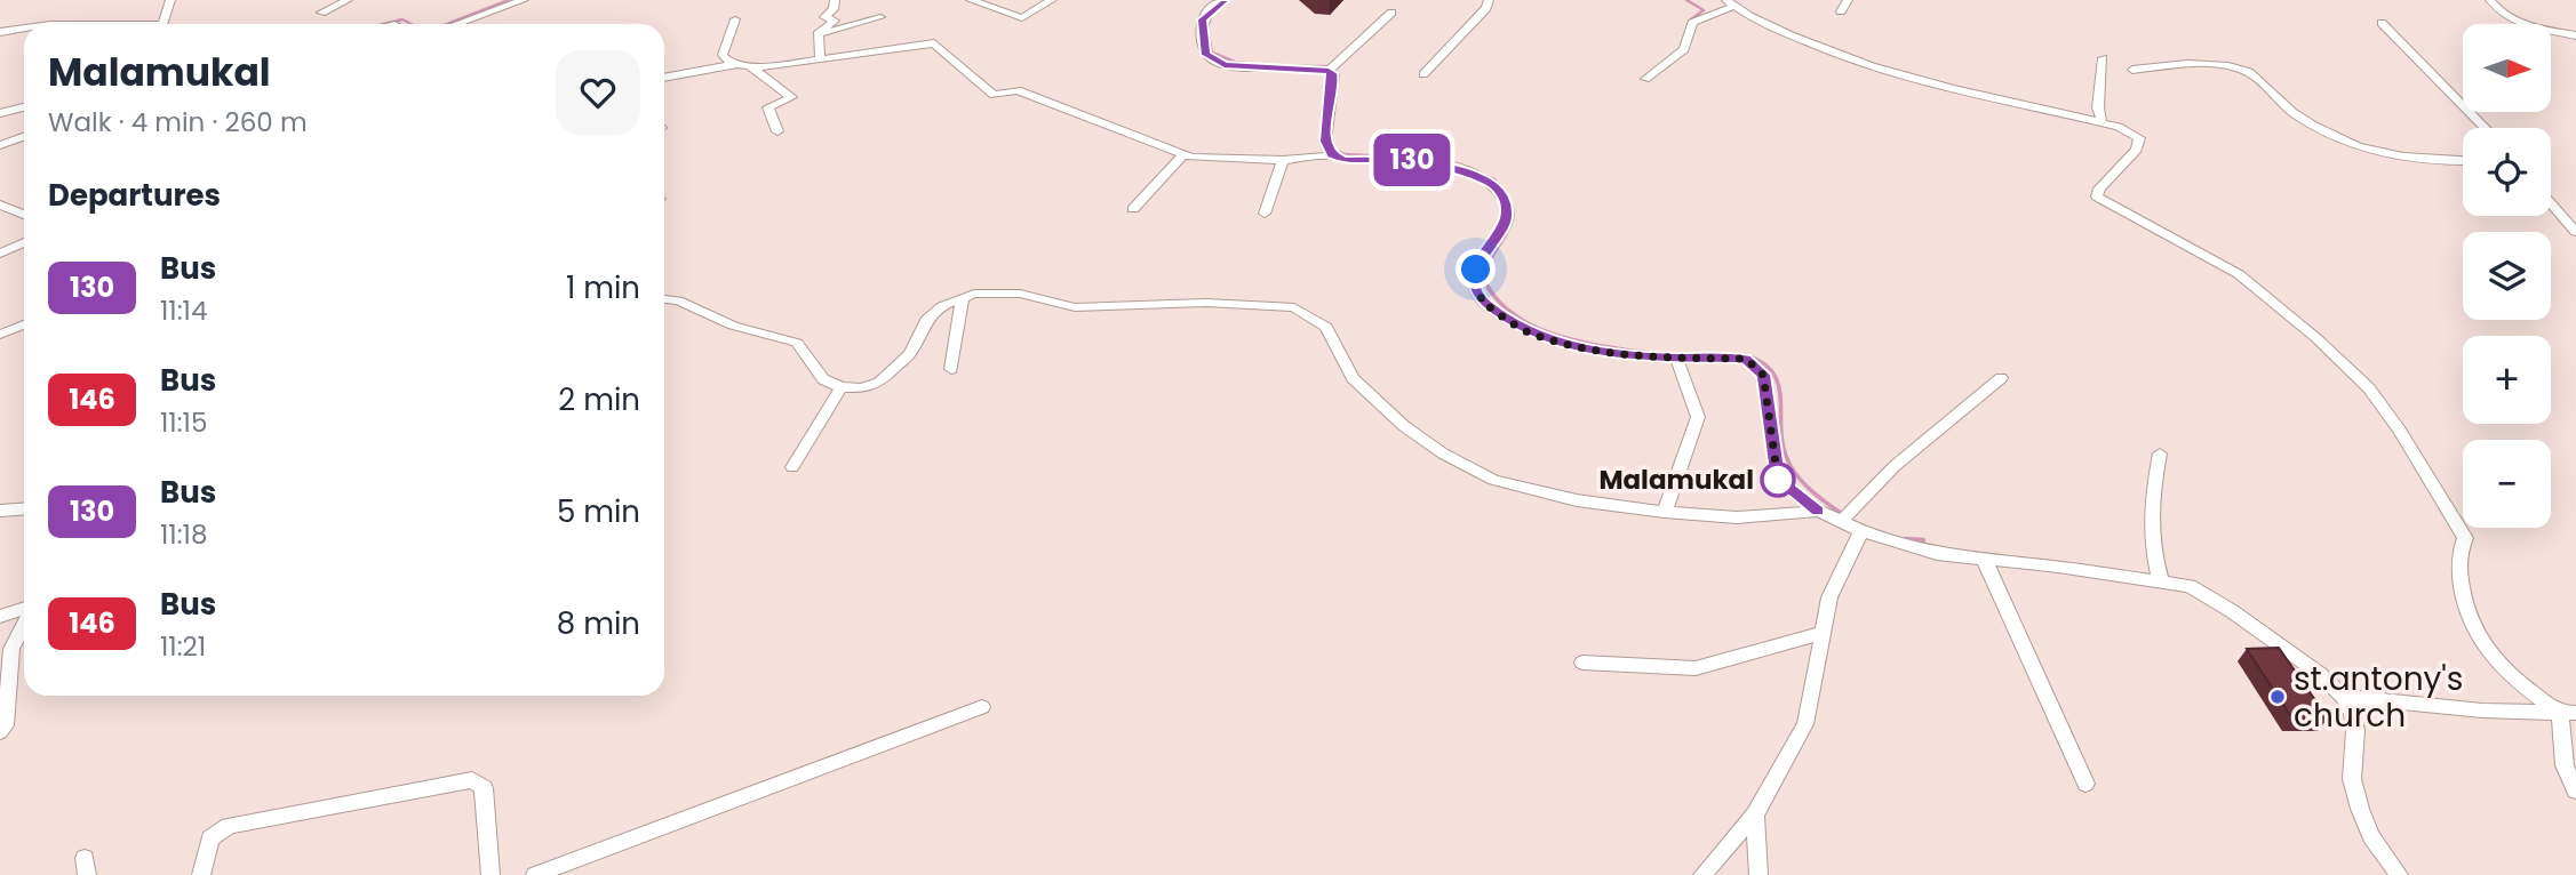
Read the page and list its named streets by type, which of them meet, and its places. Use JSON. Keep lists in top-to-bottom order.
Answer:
{
  "places": ["Malamukal", "st.antony's church"],
  "lines": ["bus line 130"],
  "north": "right",
  "page": {
    "on_map": "130",
    "map_buttons": ["+", "−"],
    "heading": [
      ["Malamukal", "Walk · 4 min · 260 m"],
      "Departures"
    ],
    "list": [
      {
        "mark": "130",
        "name": "Bus",
        "note": "11:14",
        "value": "1 min"
      },
      {
        "mark": "146",
        "name": "Bus",
        "note": "11:15",
        "value": "2 min"
      },
      {
        "mark": "130",
        "name": "Bus",
        "note": "11:18",
        "value": "5 min"
      },
      {
        "mark": "146",
        "name": "Bus",
        "note": "11:21",
        "value": "8 min"
      }
    ]
  }
}
